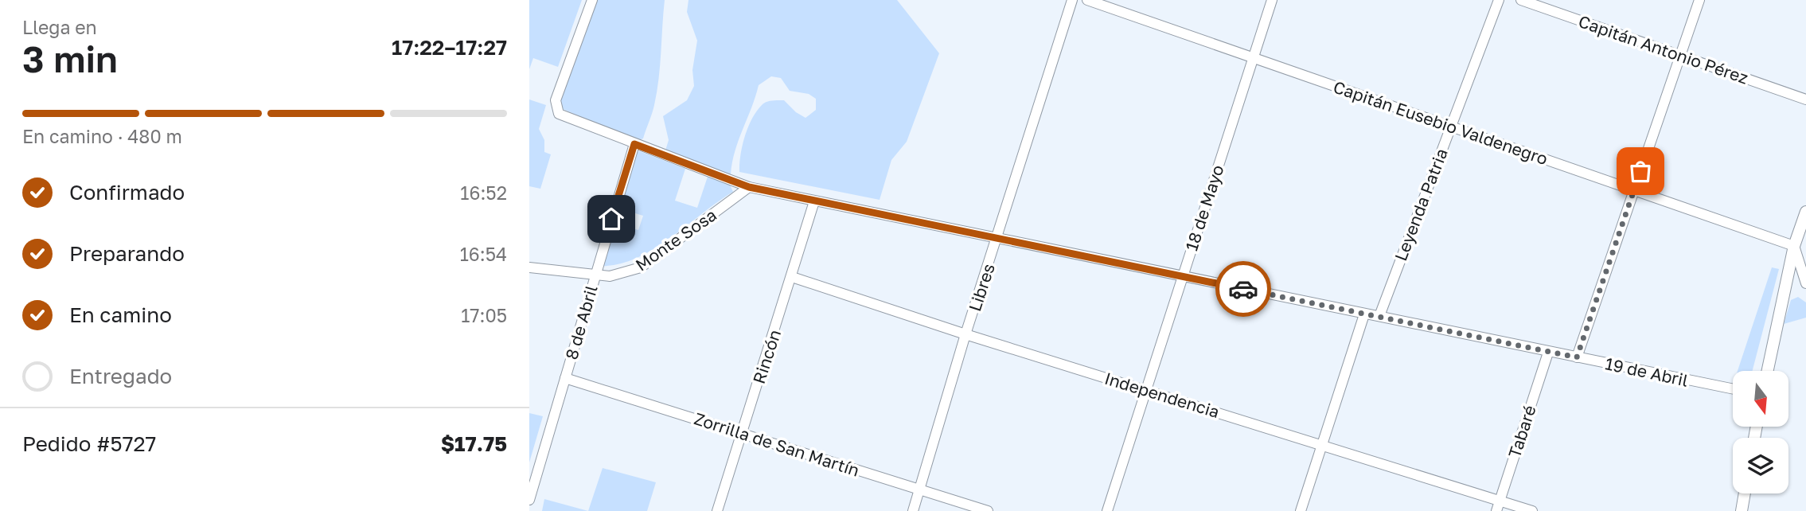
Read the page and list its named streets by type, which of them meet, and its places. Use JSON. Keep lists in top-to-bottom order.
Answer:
{
  "streets": {
    "street": [
      "Capitán Antonio Pérez",
      "Capitán Eusebio Valdenegro",
      "Leyenda Patria",
      "18 de Mayo",
      "Monte Sosa",
      "Libres",
      "8 de Abril",
      "Rincón",
      "19 de Abril",
      "Independencia",
      "Tabaré",
      "Zorrilla de San Martín"
    ]
  },
  "crossings": [
    ["Capitán Eusebio Valdenegro", "Leyenda Patria"],
    ["Capitán Eusebio Valdenegro", "18 de Mayo"],
    ["Leyenda Patria", "19 de Abril"],
    ["18 de Mayo", "19 de Abril"],
    ["18 de Mayo", "Independencia"],
    ["Monte Sosa", "8 de Abril"],
    ["Monte Sosa", "19 de Abril"],
    ["Libres", "19 de Abril"],
    ["Libres", "Independencia"],
    ["Libres", "Zorrilla de San Martín"],
    ["8 de Abril", "19 de Abril"],
    ["8 de Abril", "Zorrilla de San Martín"],
    ["Rincón", "19 de Abril"],
    ["Rincón", "Independencia"],
    ["Rincón", "Zorrilla de San Martín"],
    ["19 de Abril", "Tabaré"],
    ["Independencia", "Tabaré"]
  ],
  "north": "bottom",
  "page": {
    "heading": ["3 min", "Llega en", "17:22–17:27"],
    "panel": ["Pedido #5727", "$17.75"],
    "bar": "En camino · 480 m",
    "list": [
      ["Confirmado", "16:52"],
      ["Preparando", "16:54"],
      ["En camino", "17:05"],
      "Entregado"
    ]
  }
}
